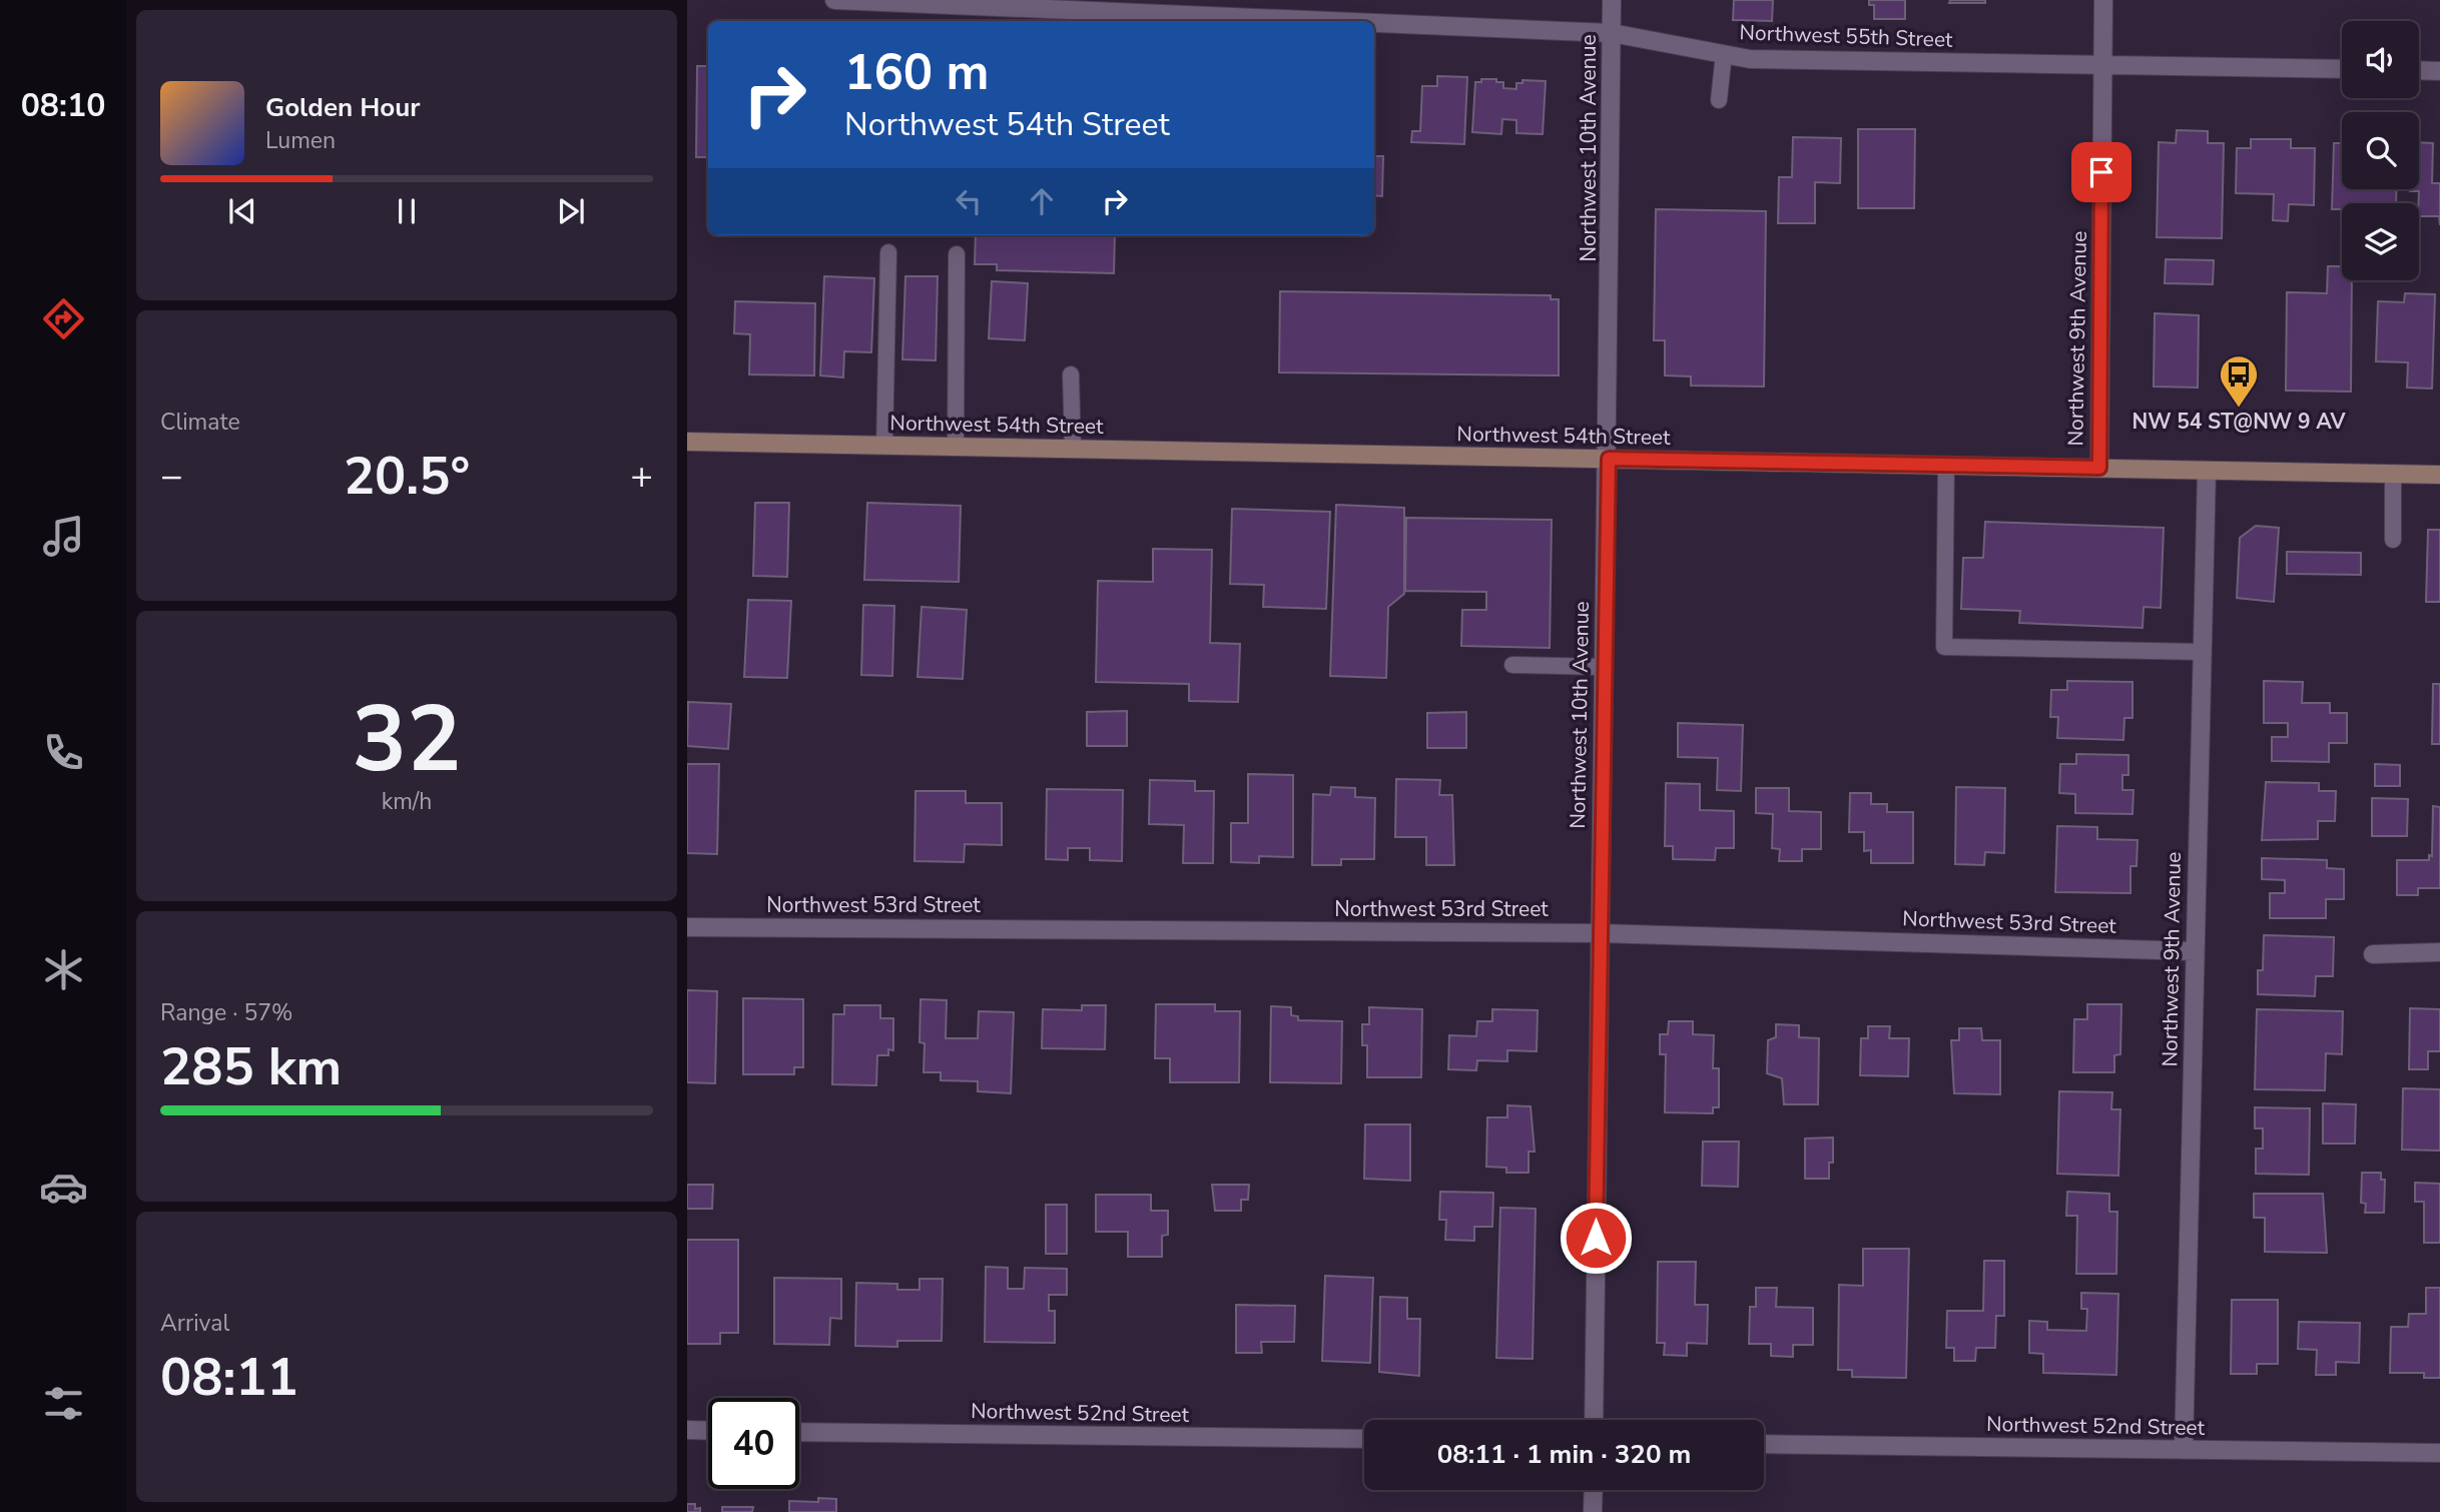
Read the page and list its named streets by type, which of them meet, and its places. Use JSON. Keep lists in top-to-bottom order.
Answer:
{
  "streets": {
    "main road": ["Northwest 54th Street"],
    "street": [
      "Northwest 55th Street",
      "Northwest 10th Avenue",
      "Northwest 9th Avenue",
      "Northwest 53rd Street",
      "Northwest 52nd Street"
    ]
  },
  "crossings": [
    ["Northwest 55th Street", "Northwest 10th Avenue"],
    ["Northwest 55th Street", "Northwest 9th Avenue"],
    ["Northwest 10th Avenue", "Northwest 54th Street"],
    ["Northwest 10th Avenue", "Northwest 53rd Street"],
    ["Northwest 9th Avenue", "Northwest 54th Street"],
    ["Northwest 9th Avenue", "Northwest 53rd Street"],
    ["Northwest 9th Avenue", "Northwest 52nd Street"]
  ],
  "places": {
    "bus stop": ["NW 54 ST@NW 9 AV"]
  },
  "page": {
    "tabs": "08:10",
    "turn": ["160 m", "Northwest 54th Street"],
    "song": ["Golden Hour", "Lumen"],
    "tile": [
      "Climate",
      ["32", "km/h"],
      ["Range · 57%", "285 km"],
      ["Arrival", "08:11"]
    ],
    "heat": ["−", "20.5°", "+"],
    "limit": "40",
    "trip": "08:11 · 1 min · 320 m"
  }
}
